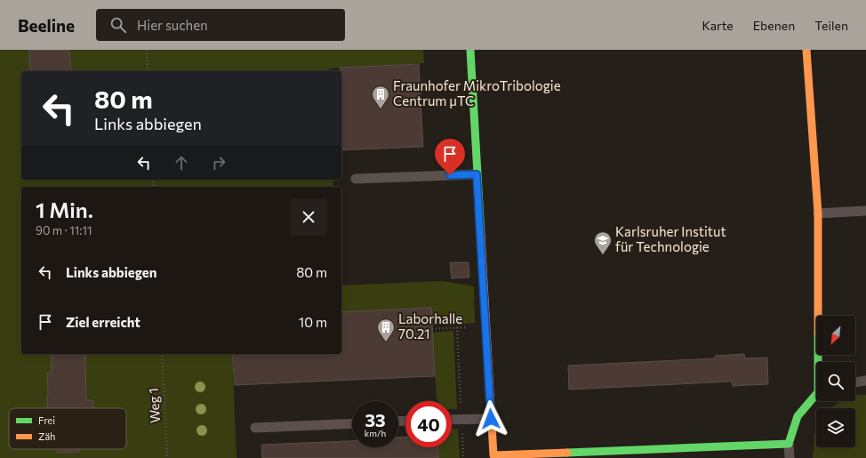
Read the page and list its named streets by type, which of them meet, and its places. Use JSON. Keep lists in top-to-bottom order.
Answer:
{
  "streets": {
    "path": ["Weg 1"]
  },
  "places": {
    "building": ["Fraunhofer MikroTribologie Centrum µTC", "Laborhalle 70.21"],
    "school or university": ["Karlsruher Institut für Technologie"]
  },
  "legend": ["Frei", "Zäh"],
  "north": "bottom left",
  "page": {
    "header": "Beeline",
    "search": "Hier suchen",
    "nav": ["Karte", "Ebenen", "Teilen"],
    "turn": ["80 m", "Links abbiegen"],
    "heading": ["1 Min.", "90 m · 11:11"],
    "list": [
      {
        "name": "Links abbiegen",
        "value": "80 m"
      },
      {
        "name": "Ziel erreicht",
        "value": "10 m"
      }
    ],
    "speed": "33 km/h",
    "limit": "40"
  }
}
